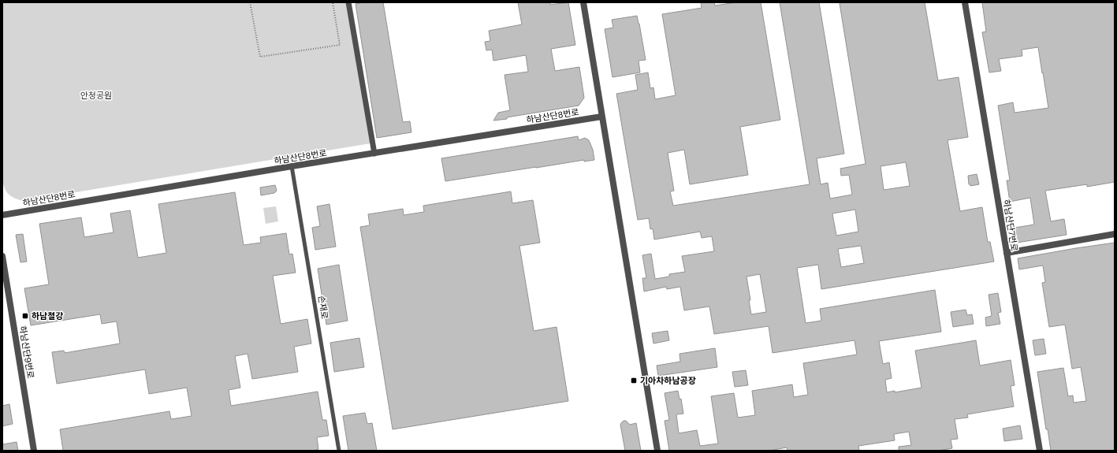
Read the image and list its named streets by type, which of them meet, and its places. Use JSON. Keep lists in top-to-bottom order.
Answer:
{
  "streets": {
    "street": ["하남산단8번로", "하남산단7번로", "하남산단9번로"],
    "lane": ["손재로"]
  },
  "crossings": [
    ["하남산단8번로", "손재로"]
  ],
  "parks": ["안청공원"],
  "places": {
    "transit": ["하남철강", "기아차하남공장"]
  }
}
